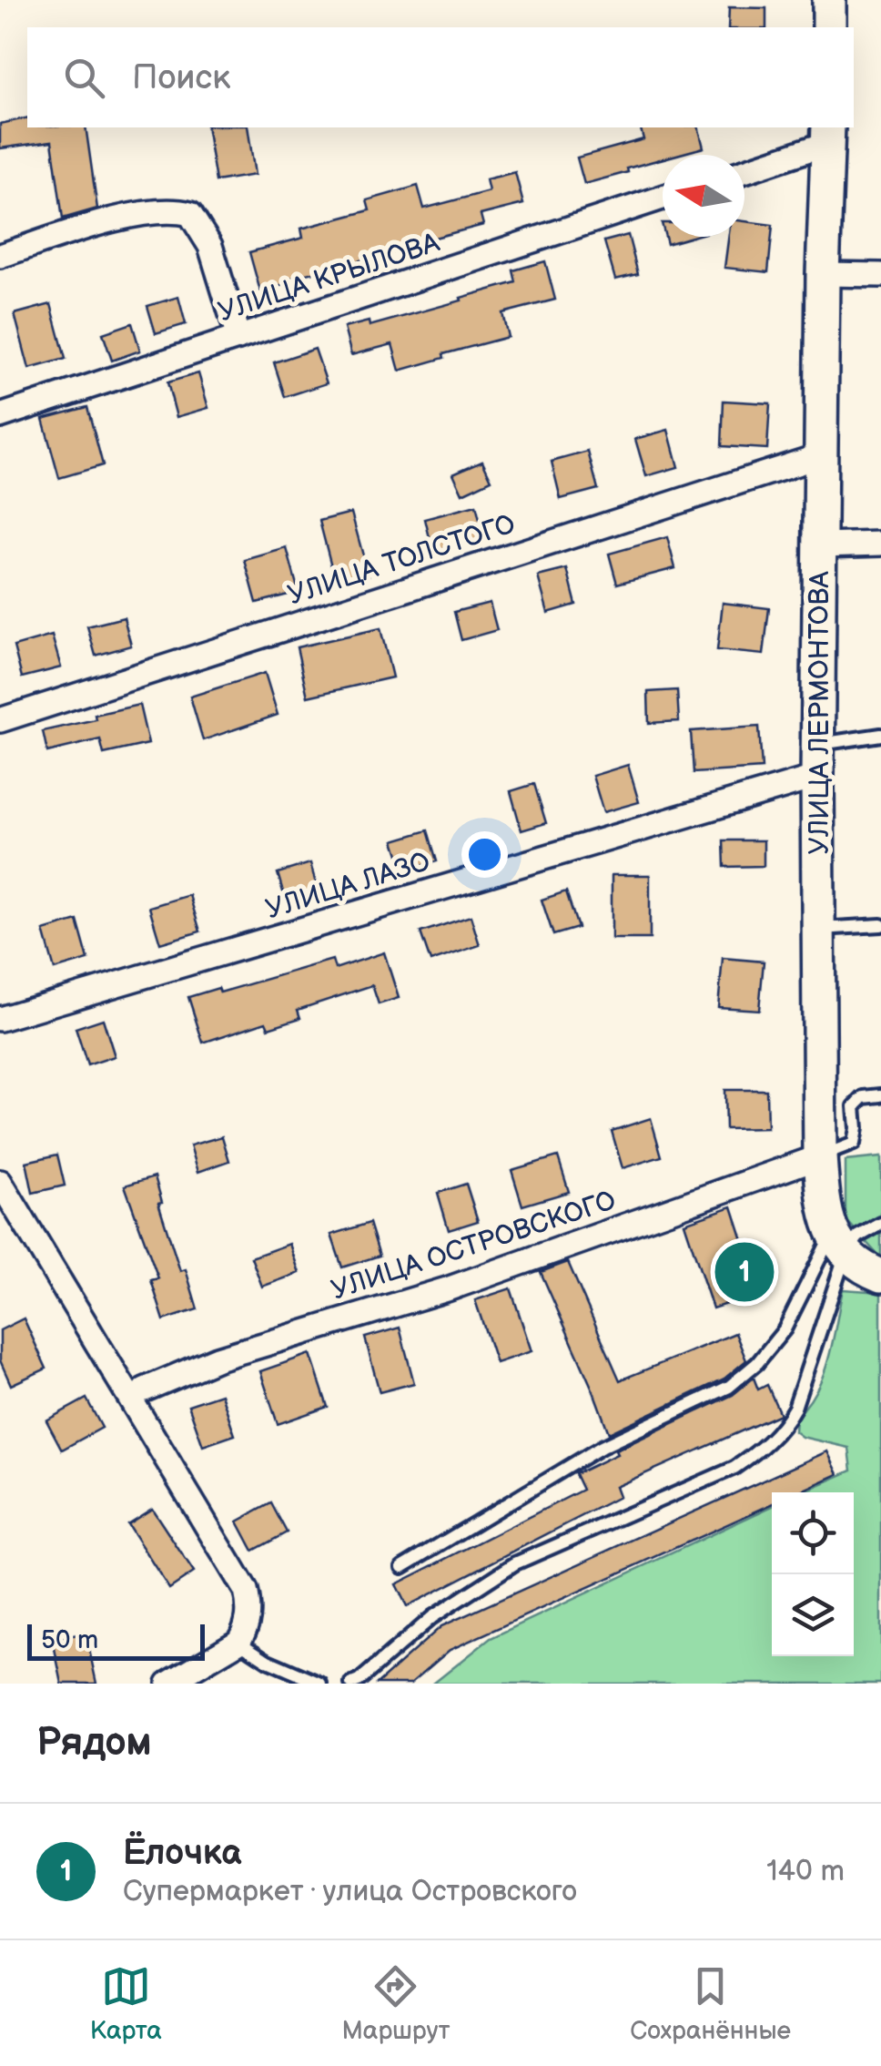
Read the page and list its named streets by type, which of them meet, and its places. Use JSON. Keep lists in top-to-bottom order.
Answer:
{
  "streets": {
    "main road": ["УЛИЦА ЛЕРМОНТОВА"],
    "street": [
      "УЛИЦА КРЫЛОВА",
      "УЛИЦА ТОЛСТОГО",
      "УЛИЦА ЛАЗО",
      "УЛИЦА ОСТРОВСКОГО"
    ]
  },
  "crossings": [
    ["УЛИЦА ТОЛСТОГО", "УЛИЦА ЛЕРМОНТОВА"],
    ["УЛИЦА ЛЕРМОНТОВА", "УЛИЦА ЛАЗО"],
    ["УЛИЦА ЛЕРМОНТОВА", "УЛИЦА ОСТРОВСКОГО"]
  ],
  "scale_bar": "50 m",
  "north": "left",
  "page": {
    "search": "Поиск",
    "pins": "1",
    "scale": "50 m",
    "heading": "Рядом",
    "list": [
      {
        "mark": "1",
        "name": "Ёлочка",
        "note": "Супермаркет · улица Островского",
        "value": "140 m"
      }
    ],
    "nav": ["Карта", "Маршрут", "Сохранённые"]
  }
}
